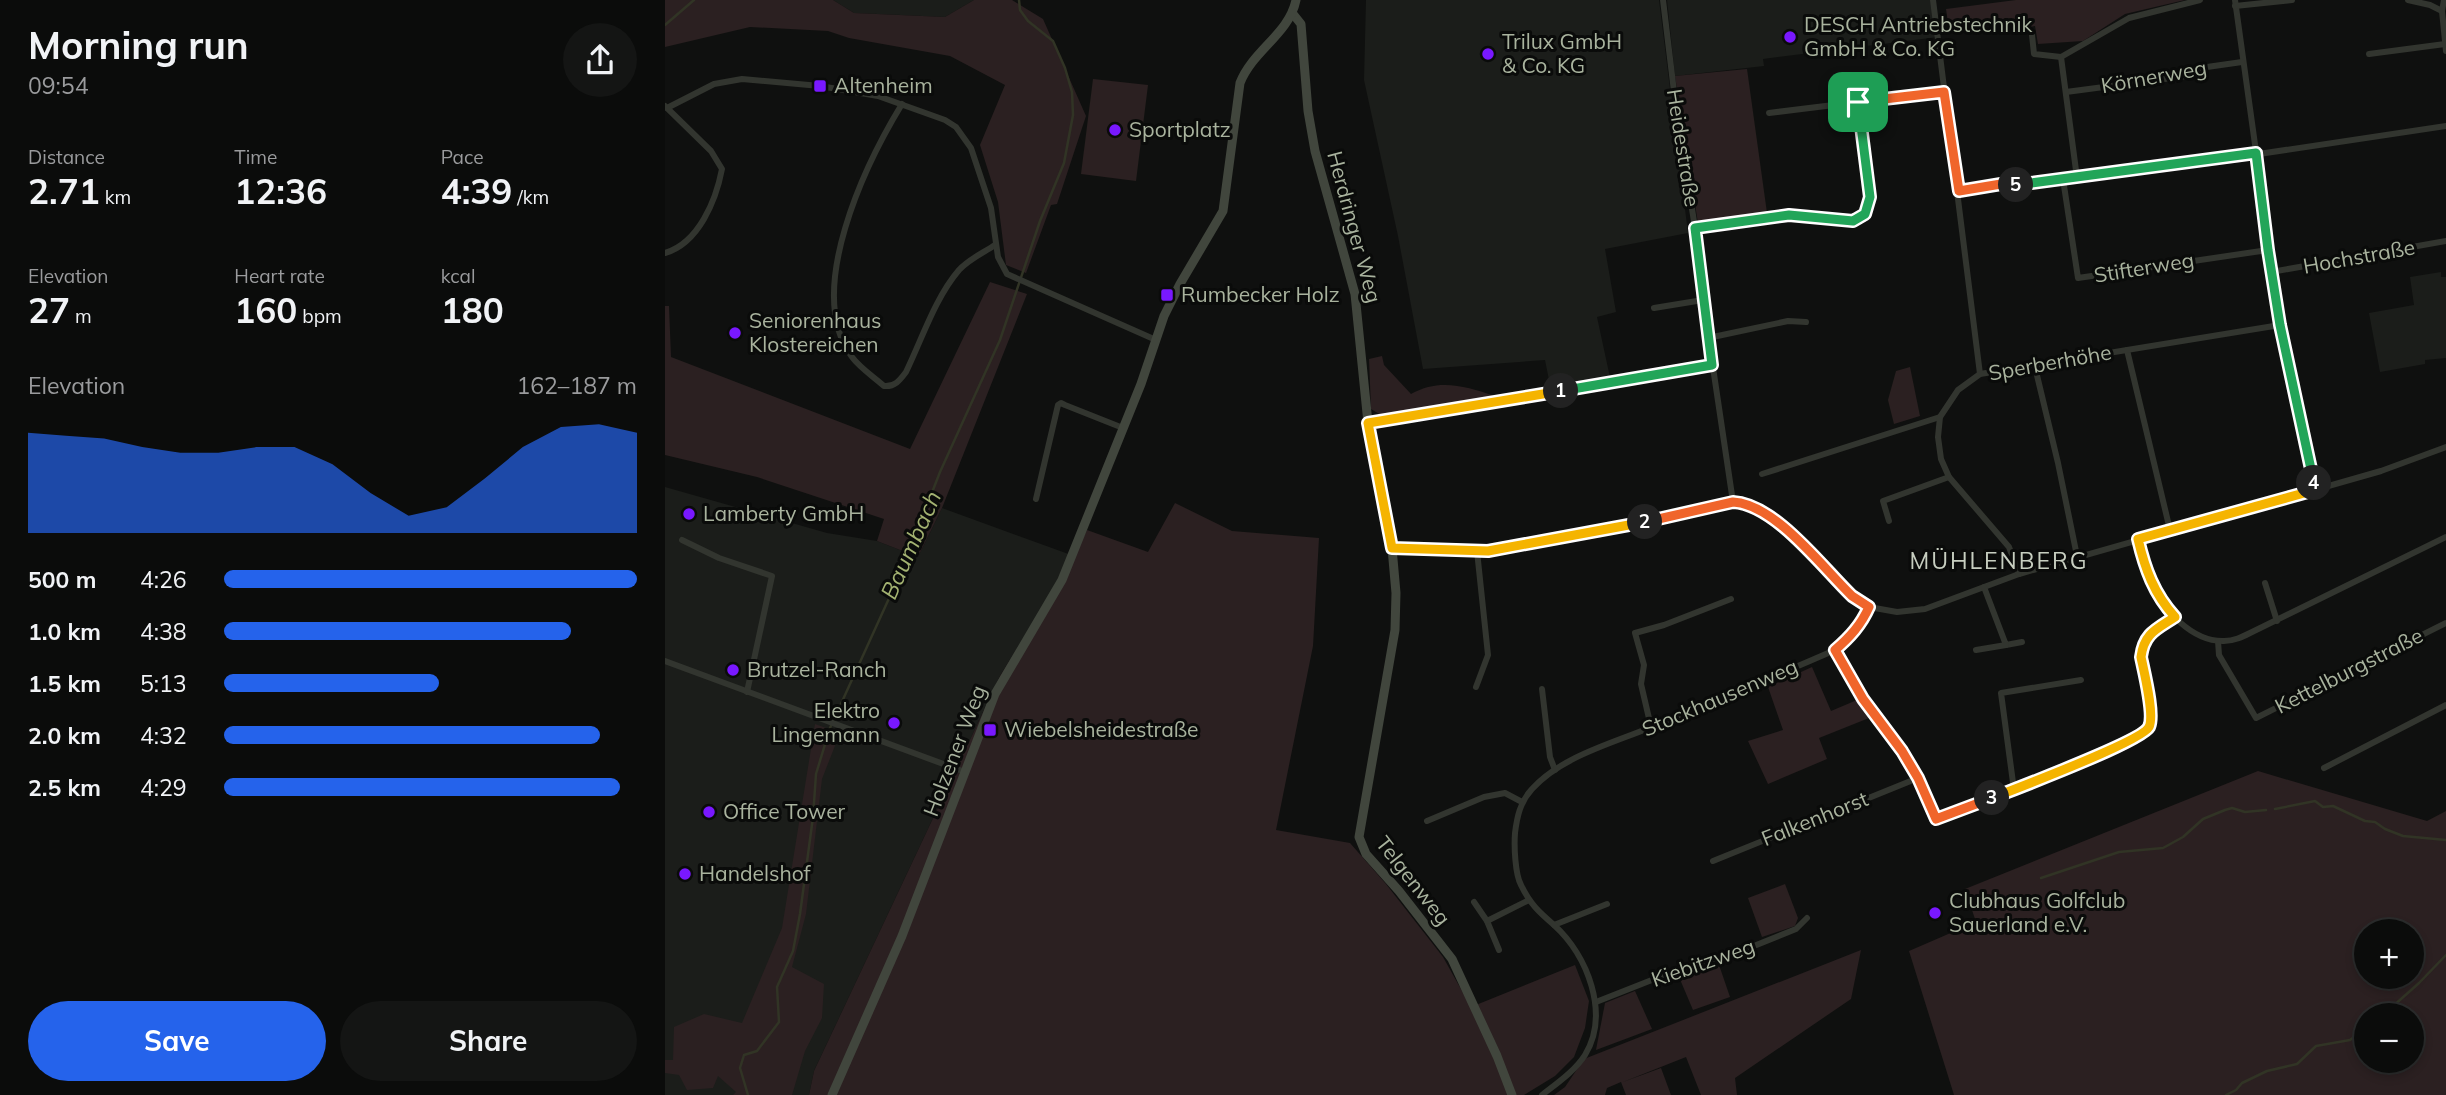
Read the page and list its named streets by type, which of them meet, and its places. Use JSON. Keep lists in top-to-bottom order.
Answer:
{
  "streets": {
    "main road": ["Herdringer Weg", "Holzener Weg", "Telgenweg"],
    "street": [
      "Körnerweg",
      "Heidestraße",
      "Hochstraße",
      "Stifterweg",
      "Sperberhöhe",
      "Kettelburgstraße",
      "Stockhausenweg",
      "Falkenhorst",
      "Kiebitzweg"
    ]
  },
  "crossings": [
    ["Herdringer Weg", "Holzener Weg"],
    ["Herdringer Weg", "Telgenweg"]
  ],
  "districts": ["MÜHLENBERG"],
  "water": ["Baumbach"],
  "places": {
    "other": [
      "DESCH Antriebstechnik GmbH & Co. KG",
      "Trilux GmbH & Co. KG",
      "Sportplatz",
      "Seniorenhaus Klostereichen",
      "Lamberty GmbH",
      "Brutzel-Ranch",
      "Elektro Lingemann",
      "Office Tower",
      "Handelshof",
      "Clubhaus Golfclub Sauerland e.V."
    ],
    "transit": ["Altenheim", "Rumbecker Holz", "Wiebelsheidestraße"]
  },
  "page": {
    "heading": ["Morning run", "09:54"],
    "stats": [
      ["Distance", "2.71 km"],
      ["Time", "12:36"],
      ["Pace", "4:39 /km"],
      ["Elevation", "27 m"],
      ["Heart rate", "160 bpm"],
      ["kcal", "180"]
    ],
    "pins": [
      "5",
      "1",
      "4",
      "2",
      "3"
    ],
    "chart": ["Elevation", "162–187 m"],
    "list": [
      {
        "name": "500 m",
        "note": "4:26"
      },
      {
        "name": "1.0 km",
        "note": "4:38"
      },
      {
        "name": "1.5 km",
        "note": "5:13"
      },
      {
        "name": "2.0 km",
        "note": "4:32"
      },
      {
        "name": "2.5 km",
        "note": "4:29"
      }
    ],
    "map_buttons": ["+", "−"],
    "buttons": ["Save", "Share"]
  }
}
